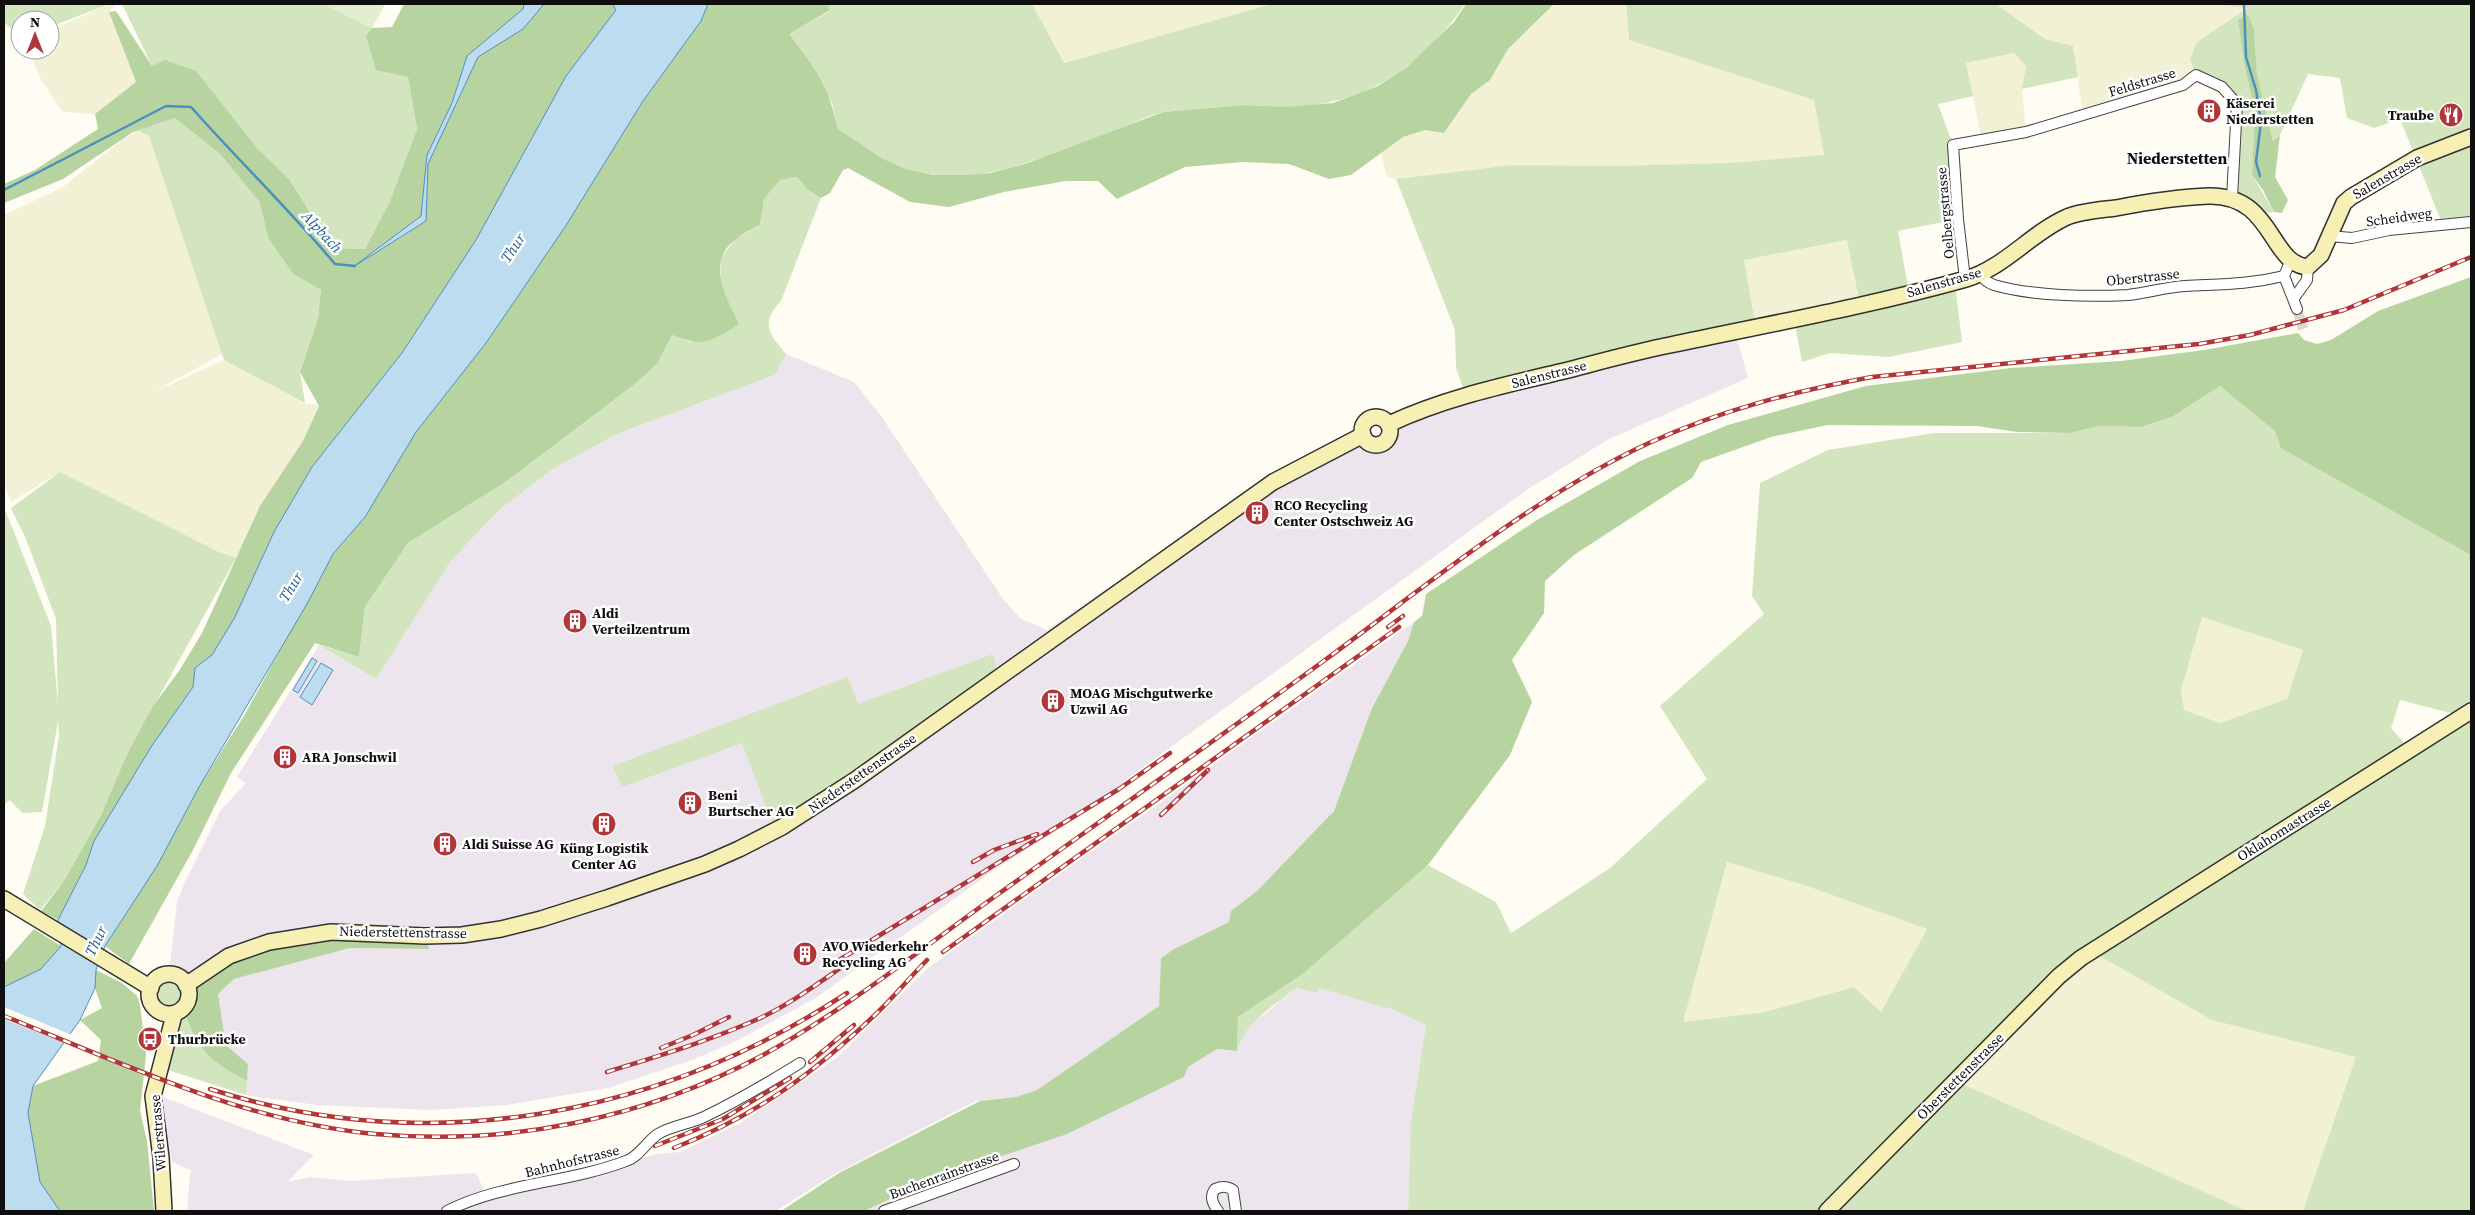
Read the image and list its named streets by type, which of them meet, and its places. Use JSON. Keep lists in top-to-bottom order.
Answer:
{
  "streets": {
    "street": [
      "Feldstrasse",
      "Salenstrasse",
      "Oelbergstrasse",
      "Scheidweg",
      "Oberstrasse",
      "Niederstettenstrasse",
      "Oklahomastrasse",
      "Oberstettenstrasse",
      "Wilerstrasse",
      "Bahnhofstrasse",
      "Buchenrainstrasse"
    ]
  },
  "crossings": [
    ["Feldstrasse", "Salenstrasse"],
    ["Feldstrasse", "Oelbergstrasse"],
    ["Salenstrasse", "Oelbergstrasse"],
    ["Salenstrasse", "Scheidweg"],
    ["Salenstrasse", "Oberstrasse"],
    ["Salenstrasse", "Niederstettenstrasse"],
    ["Oelbergstrasse", "Oberstrasse"],
    ["Niederstettenstrasse", "Wilerstrasse"],
    ["Oklahomastrasse", "Oberstettenstrasse"]
  ],
  "districts": ["Niederstetten"],
  "water": ["Alpbach", "Thur"],
  "places": {
    "building": [
      "Käserei Niederstetten",
      "RCO Recycling Center Ostschweiz AG",
      "Aldi Verteilzentrum",
      "MOAG Mischgutwerke Uzwil AG",
      "ARA Jonschwil",
      "Beni Burtscher AG",
      "Küng Logistik Center AG",
      "Aldi Suisse AG",
      "AVO Wiederkehr Recycling AG"
    ],
    "restaurant": ["Traube"],
    "bus stop": ["Thurbrücke"]
  },
  "north": "top"
}
